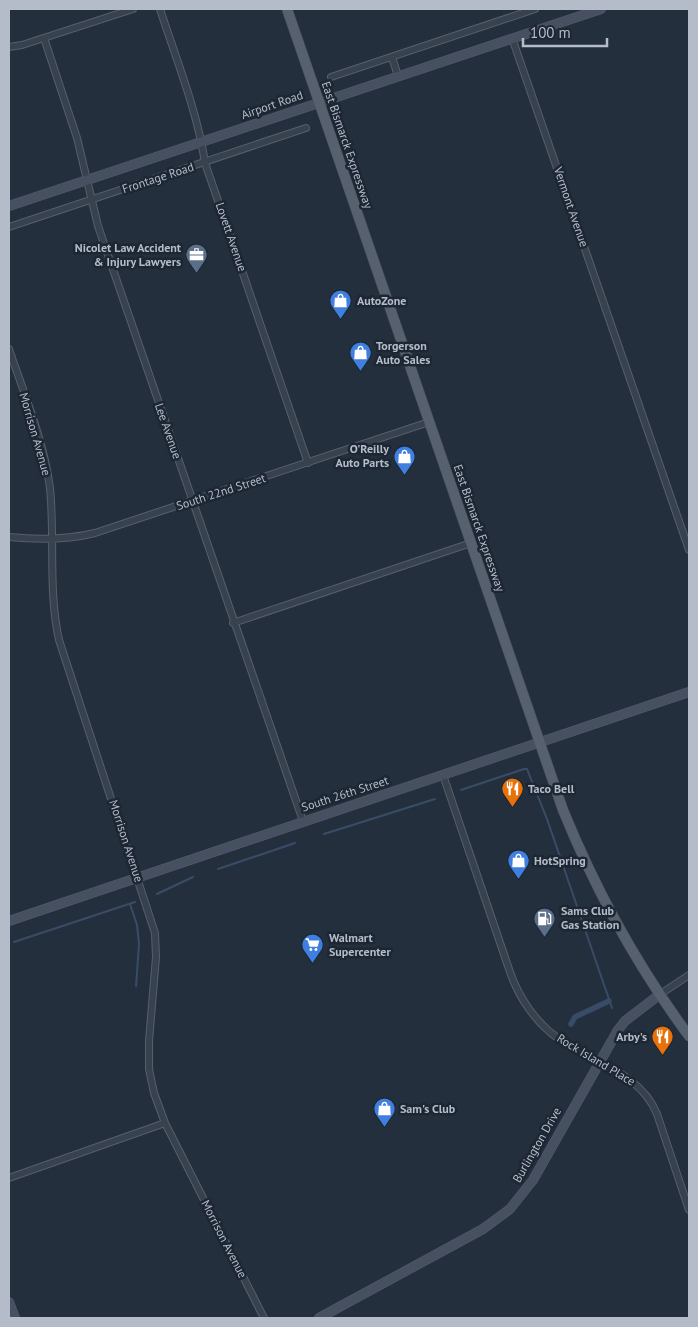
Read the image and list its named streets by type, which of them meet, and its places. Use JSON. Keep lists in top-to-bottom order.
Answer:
{
  "streets": {
    "main road": ["East Bismarck Expressway"],
    "street": [
      "Airport Road",
      "Frontage Road",
      "Vermont Avenue",
      "Lovett Avenue",
      "Lee Avenue",
      "Morrison Avenue",
      "South 22nd Street",
      "South 26th Street",
      "Rock Island Place",
      "Burlington Drive"
    ]
  },
  "crossings": [
    ["Airport Road", "East Bismarck Expressway"],
    ["Airport Road", "Vermont Avenue"],
    ["Airport Road", "Lovett Avenue"],
    ["Airport Road", "Lee Avenue"],
    ["East Bismarck Expressway", "South 22nd Street"],
    ["East Bismarck Expressway", "South 26th Street"],
    ["East Bismarck Expressway", "Burlington Drive"],
    ["Frontage Road", "Lovett Avenue"],
    ["Frontage Road", "Lee Avenue"],
    ["Lovett Avenue", "South 22nd Street"],
    ["Lee Avenue", "South 22nd Street"],
    ["Lee Avenue", "South 26th Street"],
    ["Morrison Avenue", "South 22nd Street"],
    ["Morrison Avenue", "South 26th Street"],
    ["South 26th Street", "Rock Island Place"],
    ["Rock Island Place", "Burlington Drive"]
  ],
  "places": {
    "office": ["Nicolet Law Accident & Injury Lawyers"],
    "shop": [
      "AutoZone",
      "Torgerson Auto Sales",
      "O'Reilly Auto Parts",
      "HotSpring",
      "Sam's Club"
    ],
    "restaurant": ["Taco Bell", "Arby's"],
    "fuel station": ["Sams Club Gas Station"],
    "supermarket": ["Walmart Supercenter"]
  },
  "scale_bar": "100 m"
}
